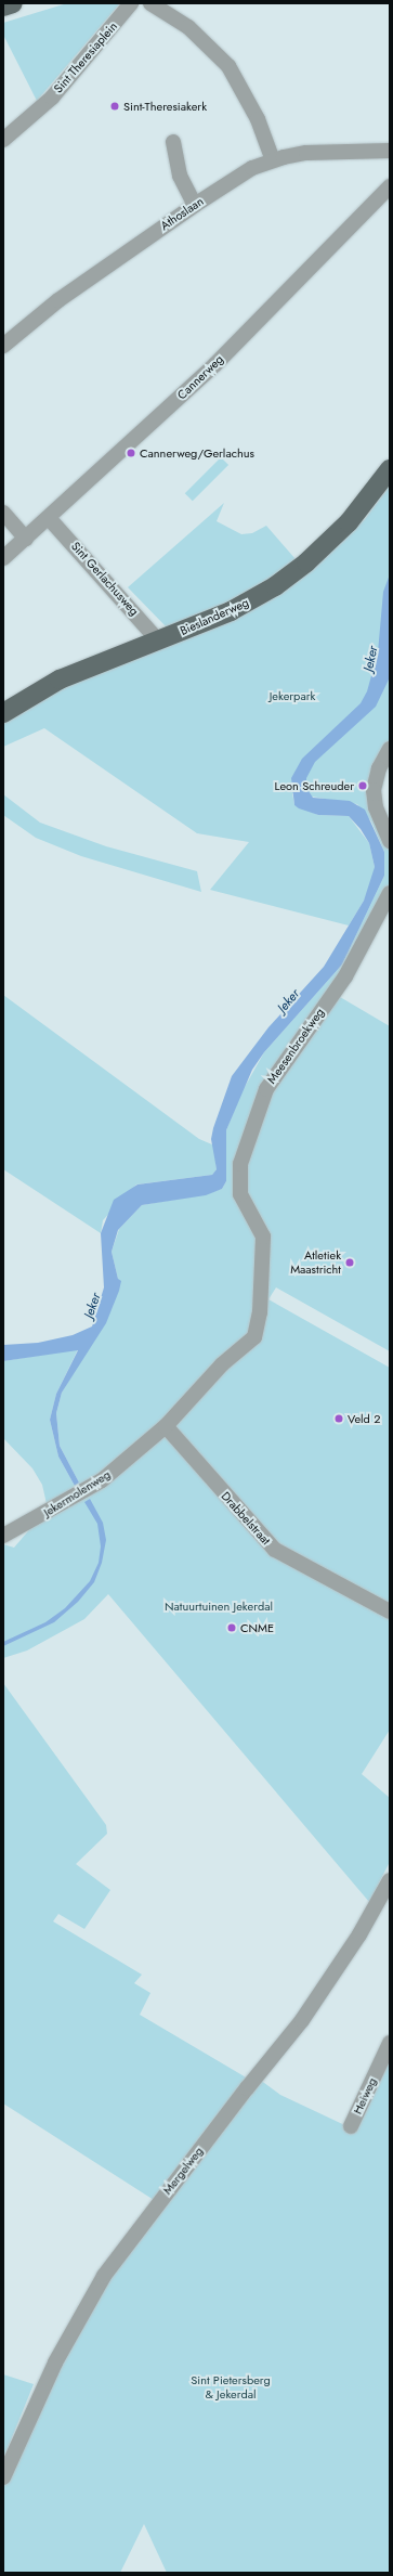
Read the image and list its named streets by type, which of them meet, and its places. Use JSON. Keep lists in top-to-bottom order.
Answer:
{
  "streets": {
    "main road": ["Bieslanderweg"],
    "street": [
      "Sint Theresiaplein",
      "Athoslaan",
      "Cannerweg",
      "Sint Gerlachusweg",
      "Meesenbroekweg",
      "Jekermolenweg",
      "Drabbelstraat",
      "Heiweg",
      "Mergelweg"
    ]
  },
  "crossings": [
    ["Cannerweg", "Sint Gerlachusweg"],
    ["Sint Gerlachusweg", "Bieslanderweg"],
    ["Meesenbroekweg", "Jekermolenweg"],
    ["Meesenbroekweg", "Drabbelstraat"],
    ["Jekermolenweg", "Drabbelstraat"]
  ],
  "water": ["Jeker"],
  "parks": ["Jekerpark", "Natuurtuinen Jekerdal", "Sint Pietersberg & Jekerdal"],
  "places": [
    "Sint-Theresiakerk",
    "Cannerweg/Gerlachus",
    "Leon Schreuder",
    "Atletiek Maastricht",
    "Veld 2",
    "CNME"
  ]
}
